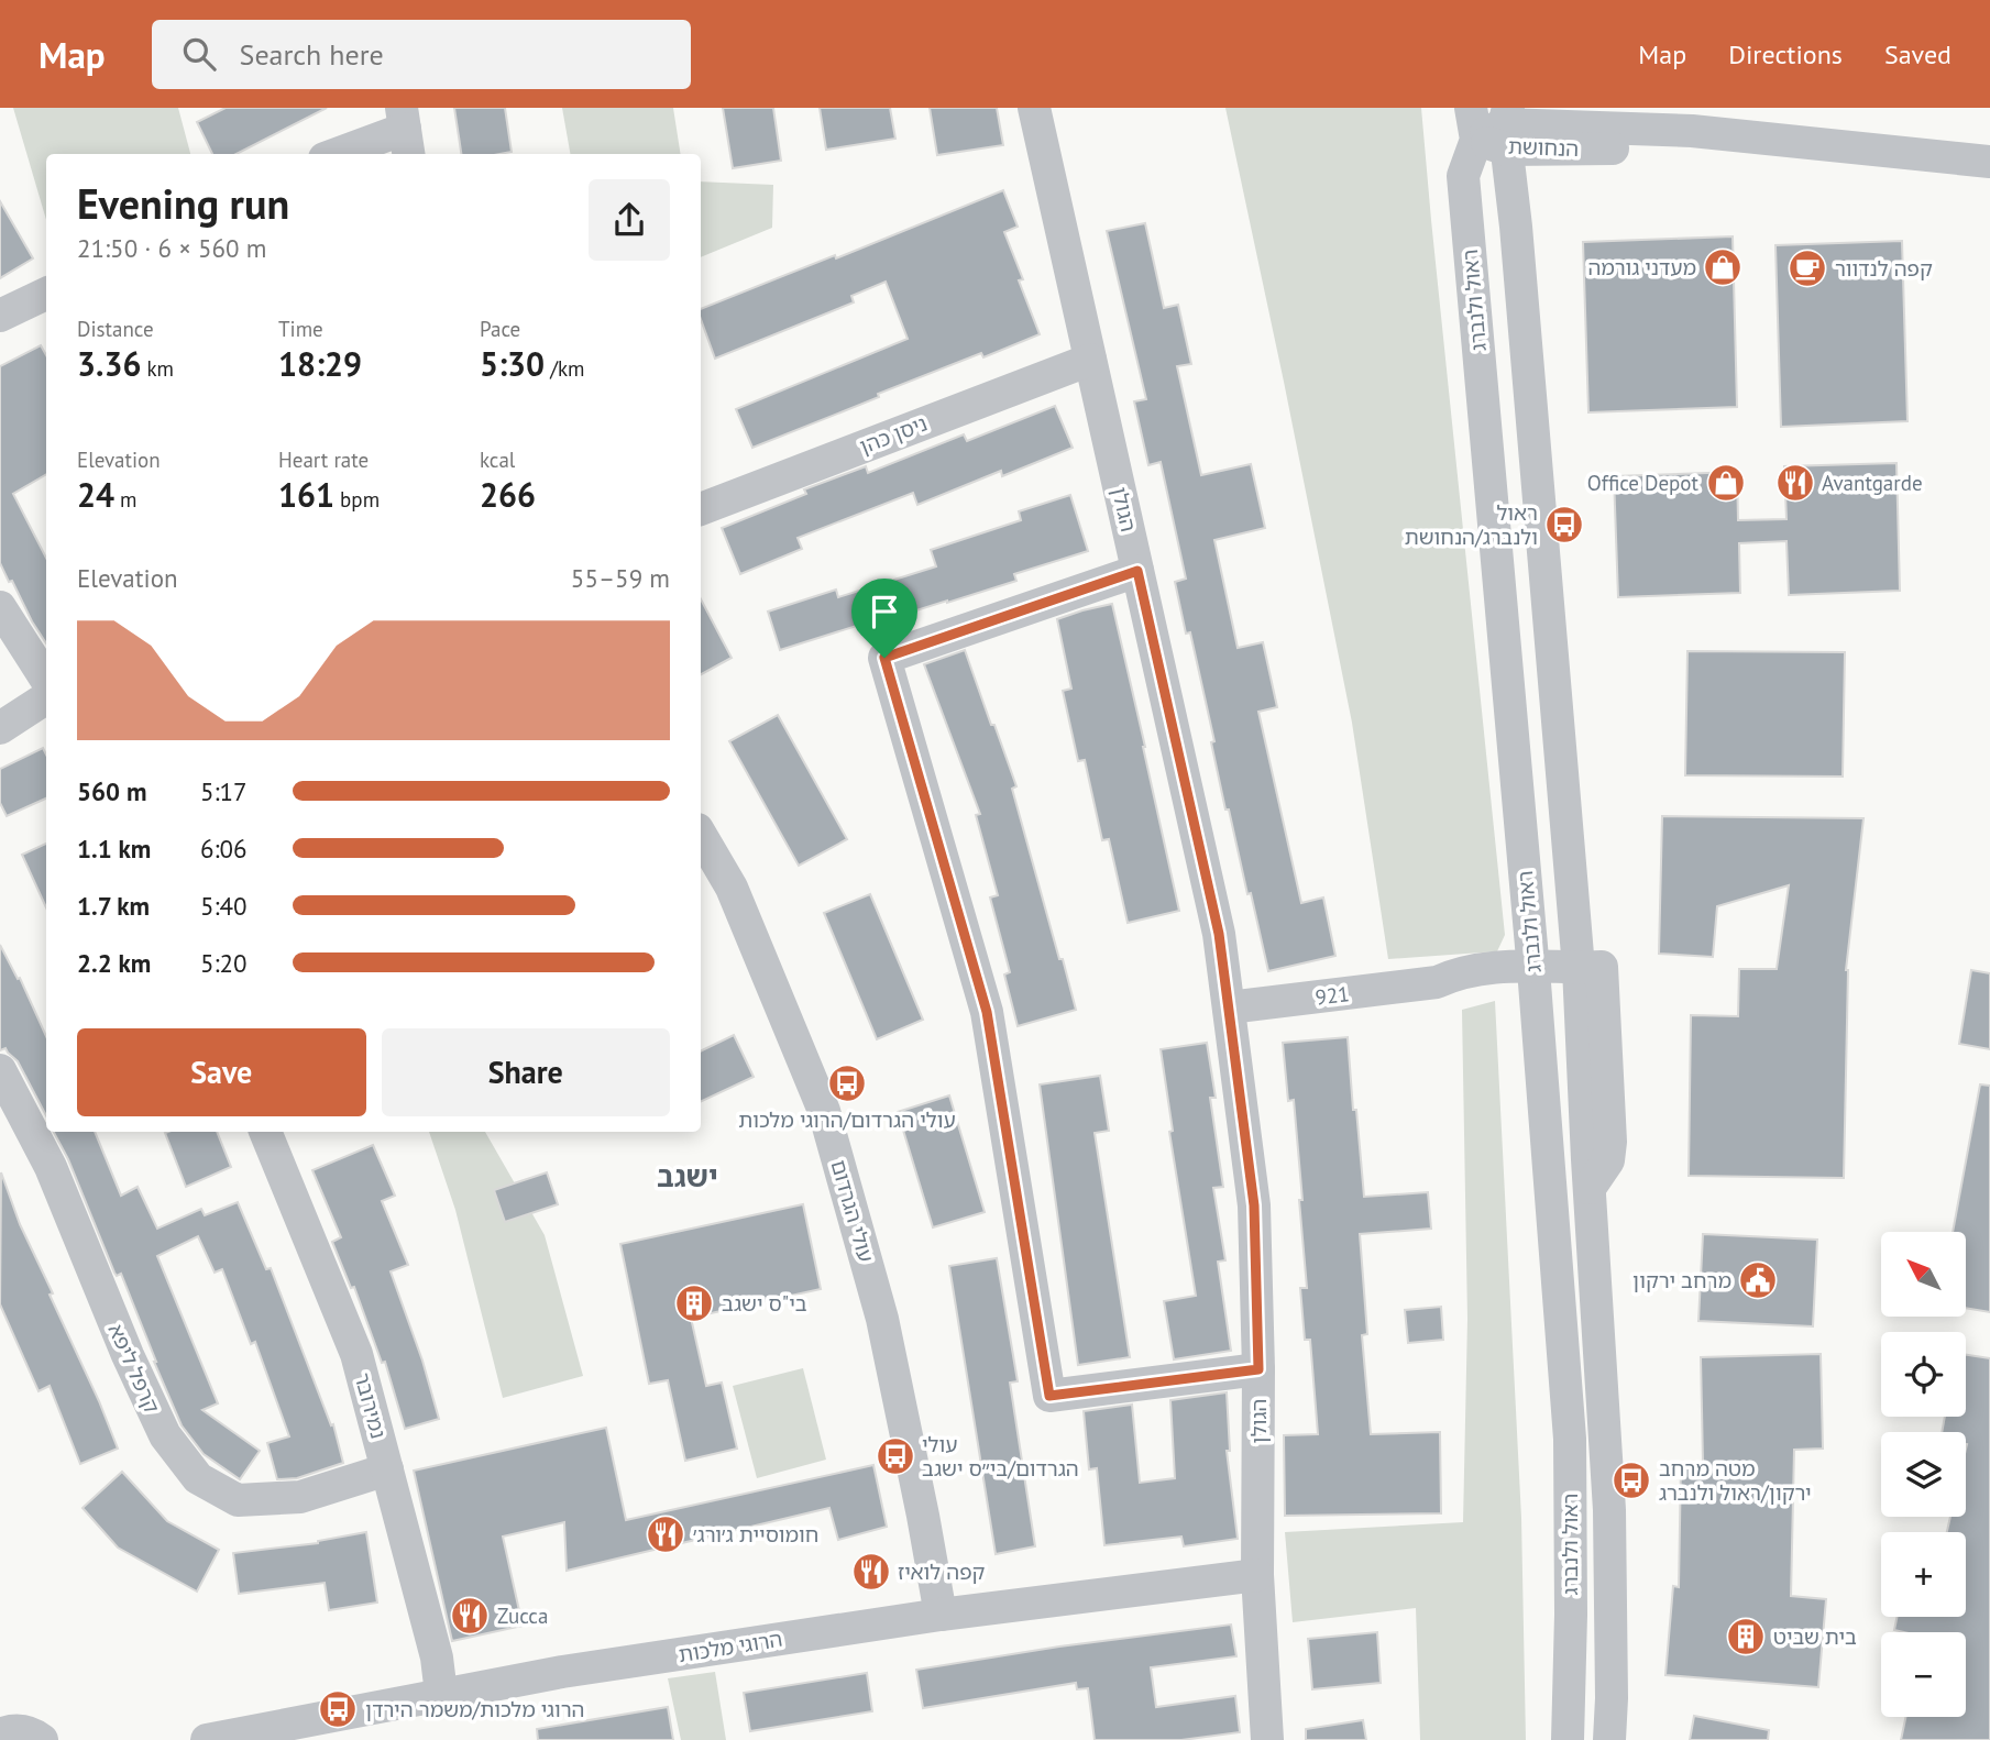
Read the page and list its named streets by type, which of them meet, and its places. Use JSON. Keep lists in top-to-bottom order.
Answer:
{
  "streets": {
    "street": [
      "הנחושת",
      "ראול ולנברג",
      "ניסן כהן",
      "הגולן",
      "921",
      "עולי הגרדום",
      "קרפל ליפא",
      "נמירובר",
      "הרוגי מלכות"
    ]
  },
  "crossings": [
    ["הנחושת", "ראול ולנברג"],
    ["ראול ולנברג", "921"],
    ["ניסן כהן", "הגולן"],
    ["הגולן", "921"],
    ["הגולן", "הרוגי מלכות"],
    ["עולי הגרדום", "הרוגי מלכות"],
    ["קרפל ליפא", "נמירובר"],
    ["נמירובר", "הרוגי מלכות"]
  ],
  "districts": ["ישגב"],
  "places": {
    "shop": ["מעדני גורמה", "Office Depot"],
    "cafe": ["קפה לנדוור"],
    "restaurant": [
      "Avantgarde",
      "חומוסיית ג׳ורג׳",
      "קפה לואיז",
      "Zucca"
    ],
    "bus stop": [
      "ראול ולנברג/הנחושת",
      "עולי הגרדום/הרוגי מלכות",
      "עולי הגרדום/בי״ס ישגב",
      "מטה מרחב ירקון/ראול ולנברג",
      "הרוגי מלכות/משמר הירדן"
    ],
    "public building": ["מרחב ירקון"],
    "building": ["בי\"ס ישגב", "בית שביט"]
  },
  "north": "top left",
  "page": {
    "header": "Map",
    "search": "Search here",
    "nav": ["Map", "Directions", "Saved"],
    "heading": ["Evening run", "21:50 · 6 × 560 m"],
    "stats": [
      ["Distance", "3.36 km"],
      ["Time", "18:29"],
      ["Pace", "5:30 /km"],
      ["Elevation", "24 m"],
      ["Heart rate", "161 bpm"],
      ["kcal", "266"]
    ],
    "chart": ["Elevation", "55–59 m"],
    "list": [
      {
        "name": "560 m",
        "note": "5:17"
      },
      {
        "name": "1.1 km",
        "note": "6:06"
      },
      {
        "name": "1.7 km",
        "note": "5:40"
      },
      {
        "name": "2.2 km",
        "note": "5:20"
      }
    ],
    "buttons": ["Save", "Share"],
    "map_buttons": ["+", "−"]
  }
}
